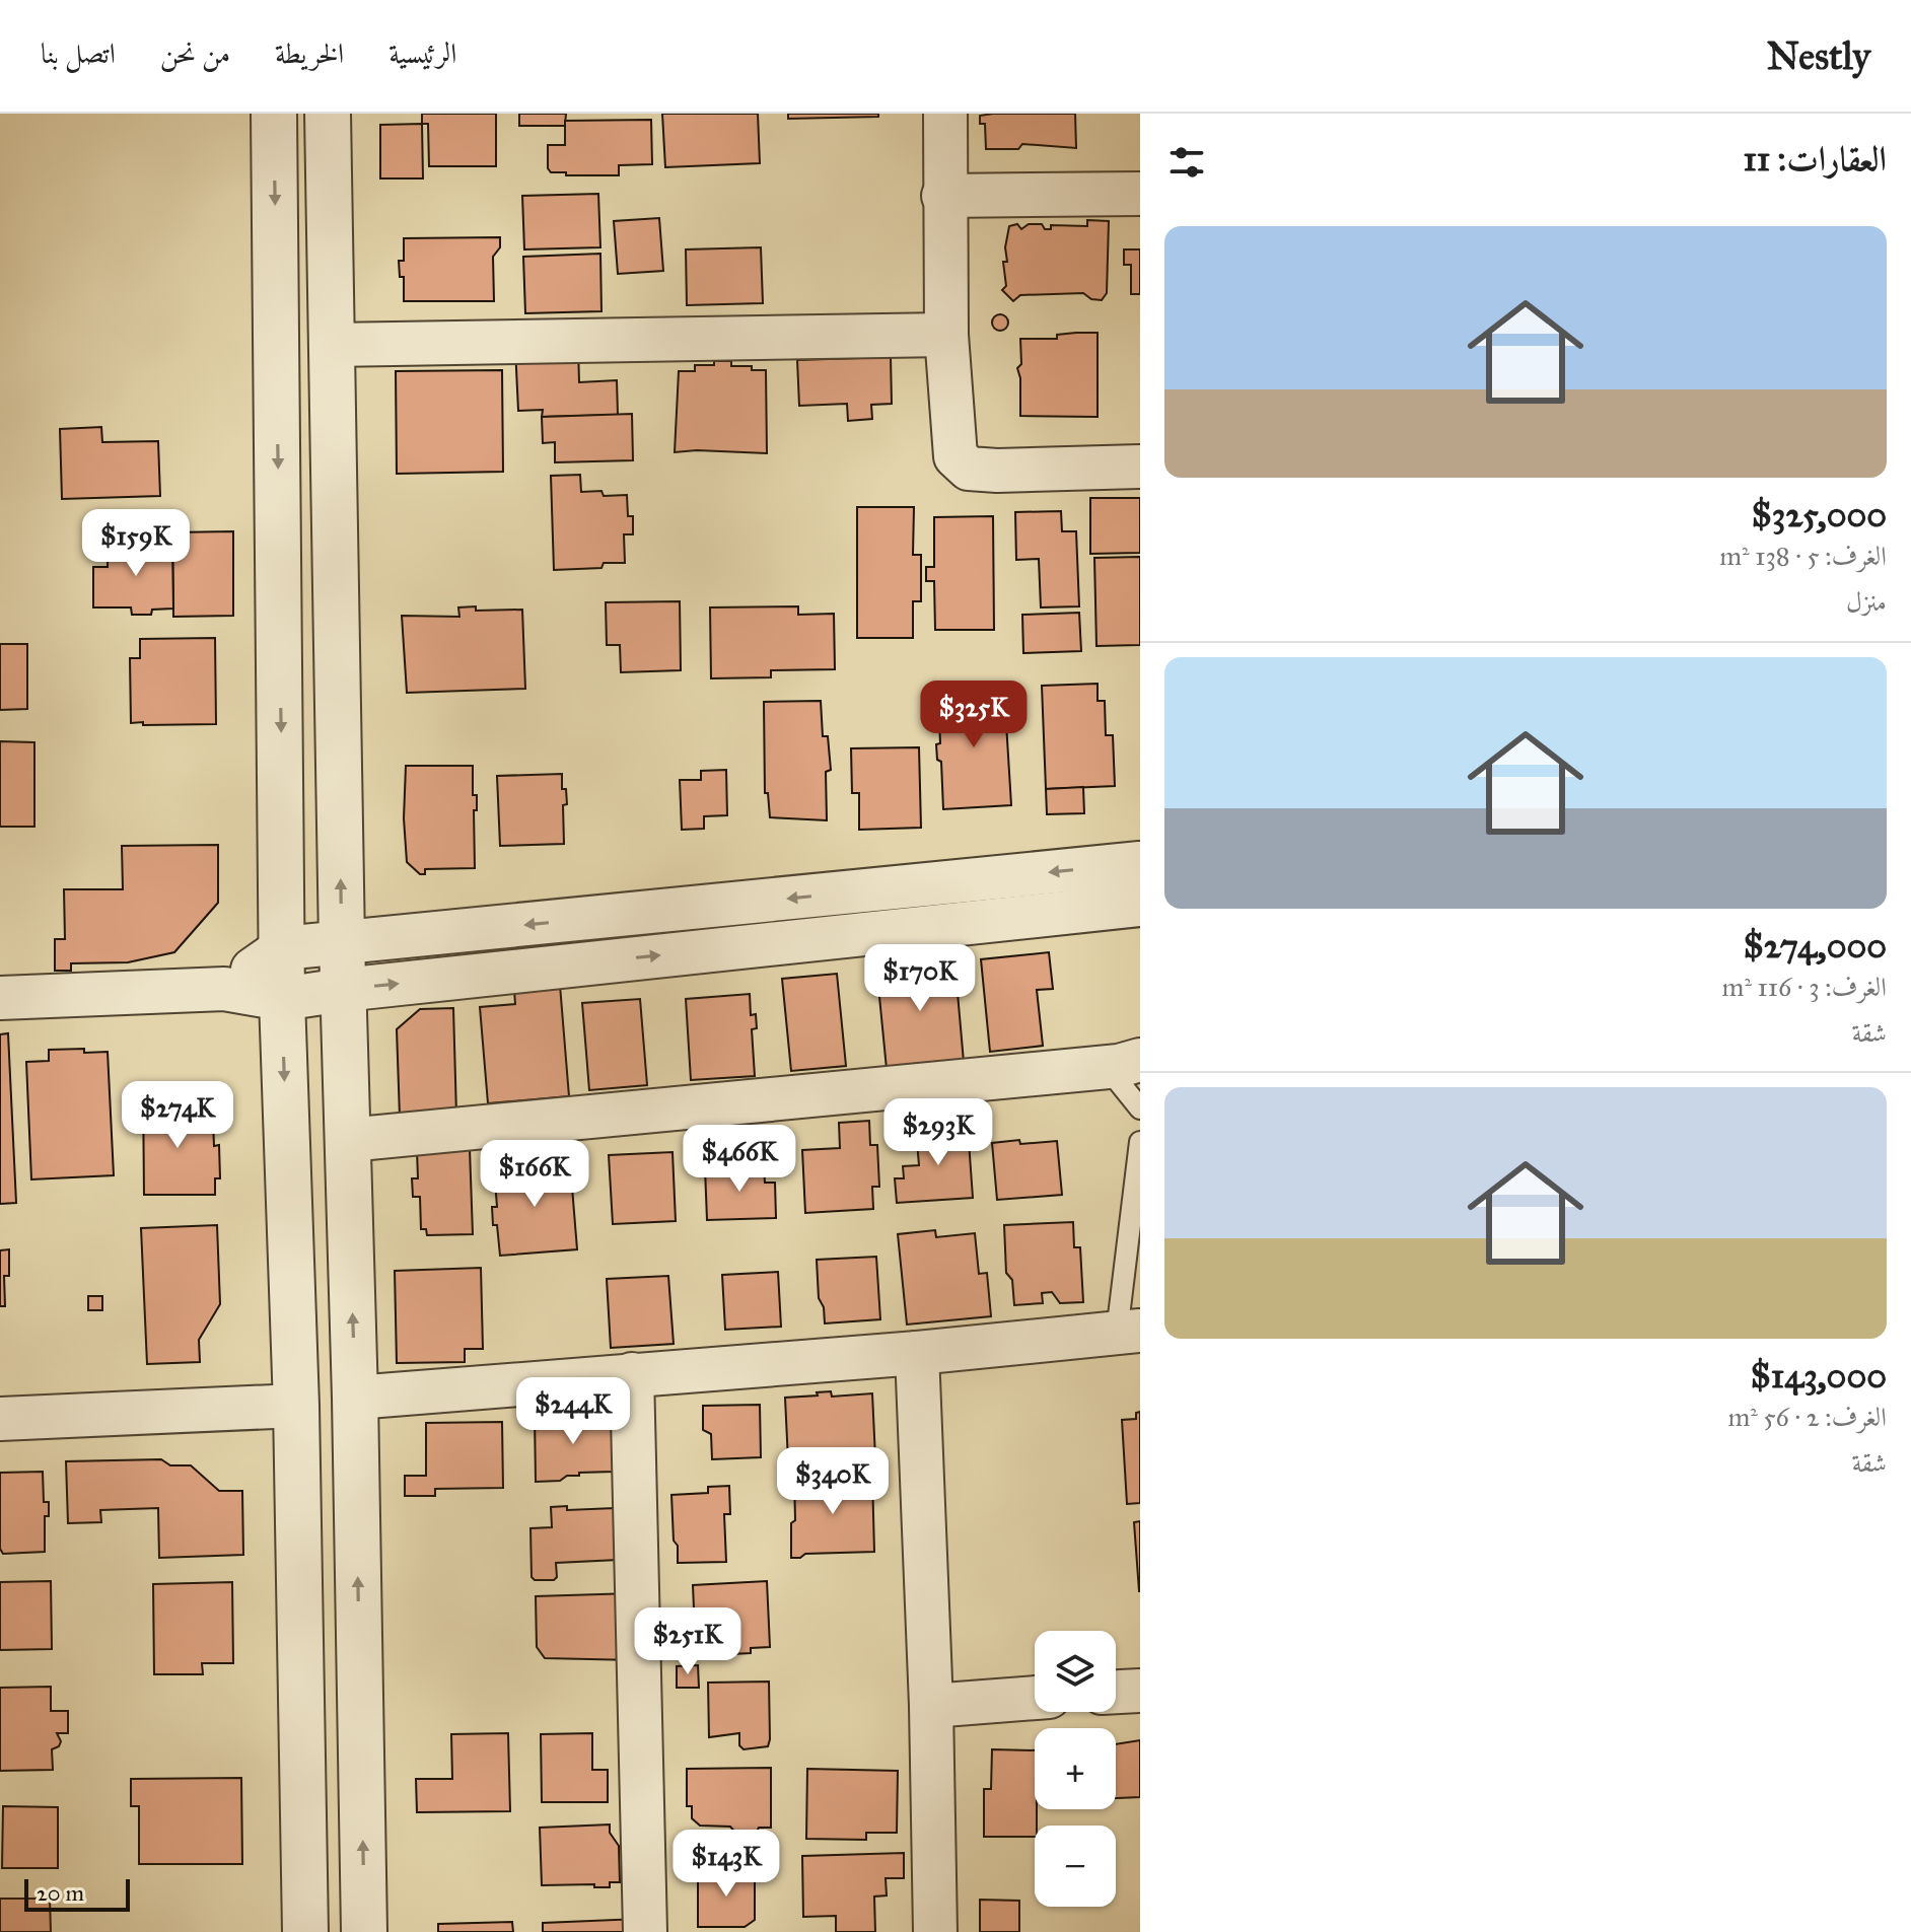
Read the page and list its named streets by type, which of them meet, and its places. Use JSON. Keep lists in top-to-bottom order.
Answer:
{
  "scale_bar": "20 m",
  "page": {
    "header": "Nestly",
    "nav": [
      "الرئيسية",
      "الخريطة",
      "من نحن",
      "اتصل بنا"
    ],
    "heading": "العقارات: 11",
    "list": [
      {
        "name": "$325,000",
        "note": "الغرف: 5 · 138 m² · منزل"
      },
      {
        "name": "$274,000",
        "note": "الغرف: 3 · 116 m² · شقة"
      },
      {
        "name": "$143,000",
        "note": "الغرف: 2 · 56 m² · شقة"
      }
    ],
    "price": [
      "$159K",
      "$325K",
      "$170K",
      "$274K",
      "$293K",
      "$466K",
      "$166K",
      "$244K",
      "$340K",
      "$251K",
      "$143K"
    ],
    "map_buttons": ["+", "−"],
    "scale": "20 m"
  }
}
